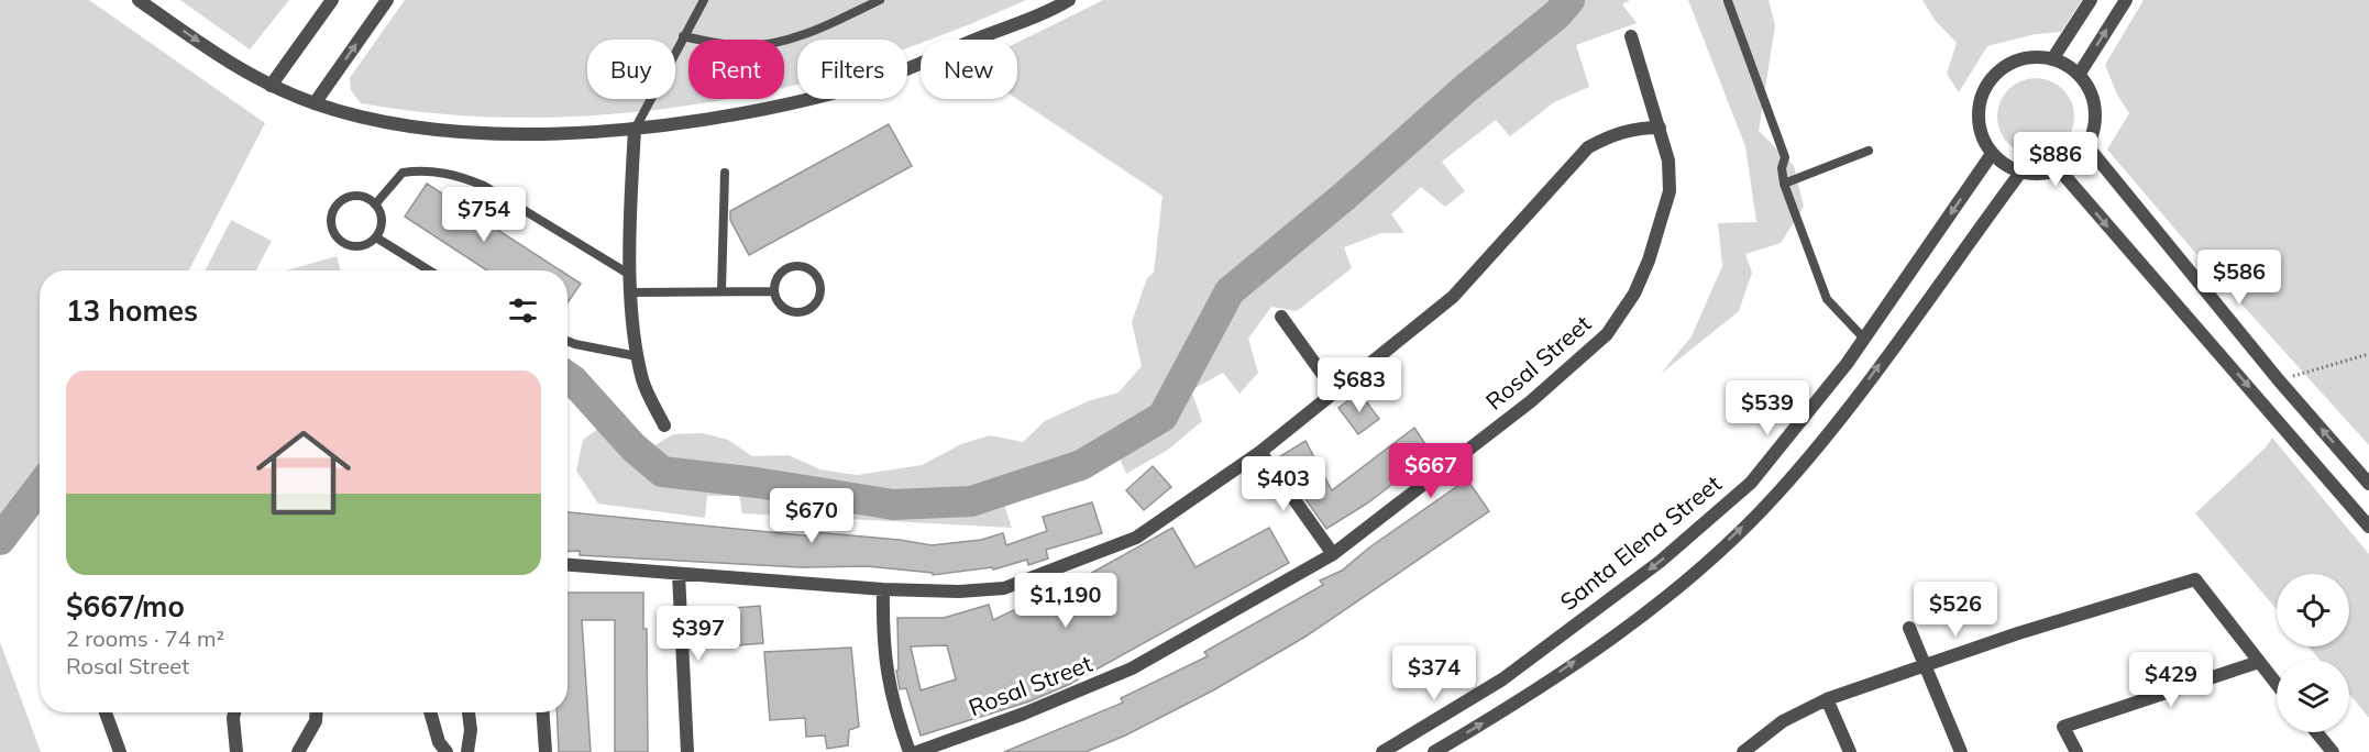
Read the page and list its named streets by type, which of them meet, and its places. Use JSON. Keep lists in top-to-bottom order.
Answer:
{
  "streets": {
    "street": ["Rosal Street", "Santa Elena Street"]
  },
  "page": {
    "chip": [
      "Buy",
      "Rent",
      "Filters",
      "New"
    ],
    "price": [
      "$886",
      "$754",
      "$586",
      "$683",
      "$539",
      "$667",
      "$403",
      "$670",
      "$1,190",
      "$526",
      "$397",
      "$374",
      "$429"
    ],
    "heading": "13 homes",
    "list": [
      {
        "name": "$667/mo",
        "note": "2 rooms · 74 m² · Rosal Street"
      }
    ]
  }
}
